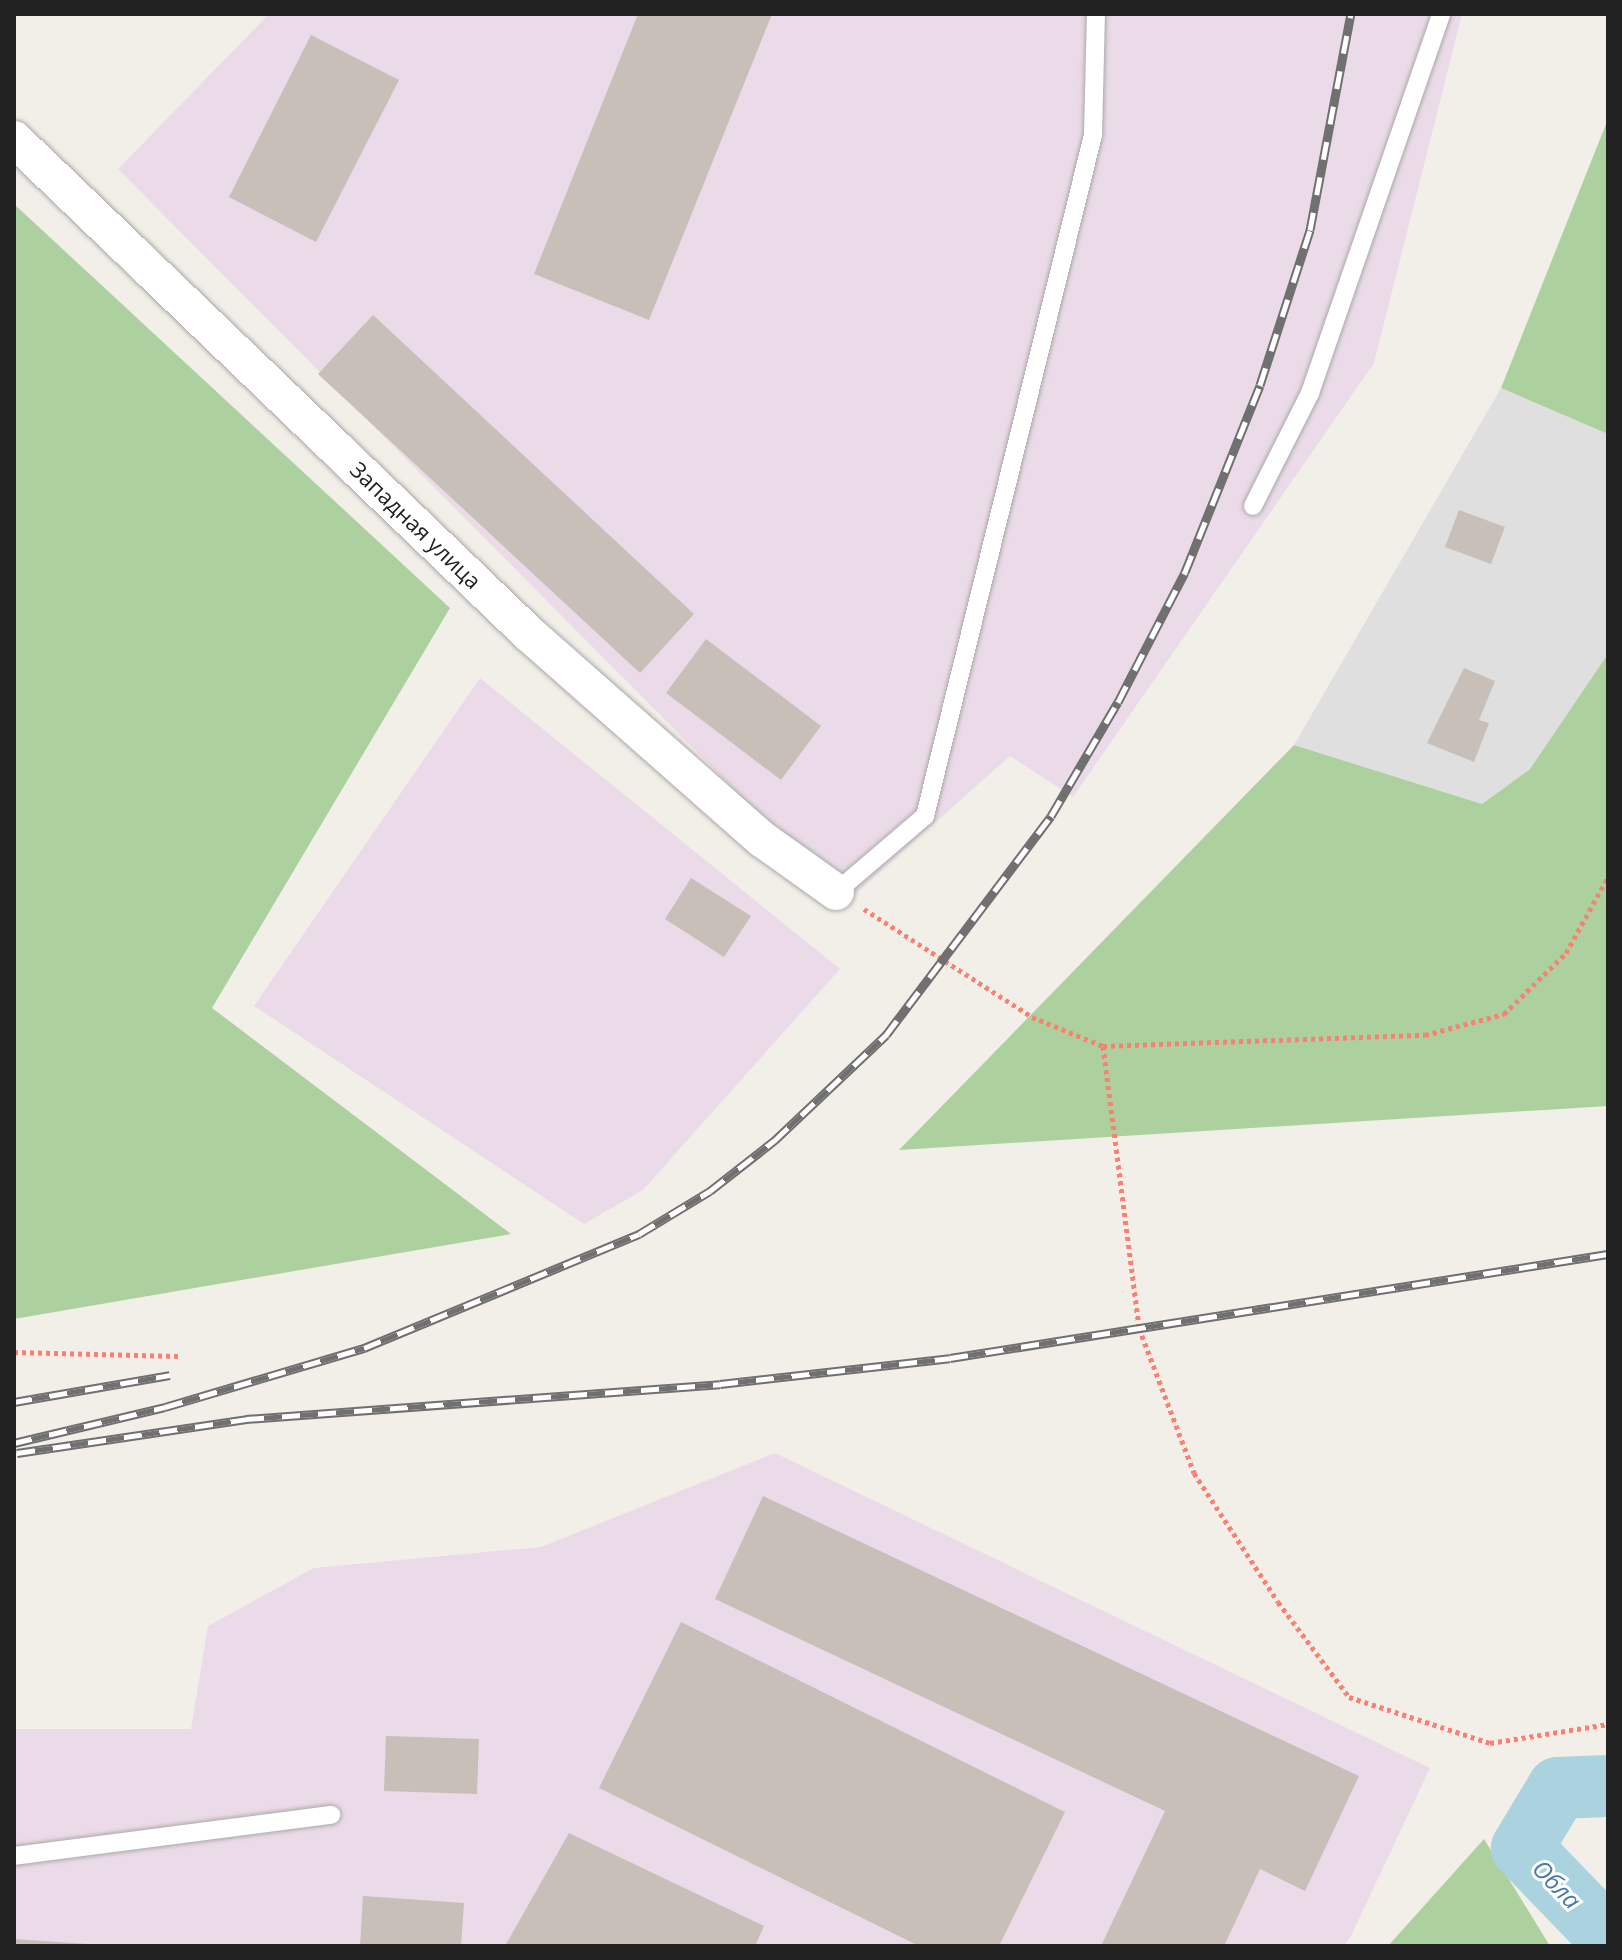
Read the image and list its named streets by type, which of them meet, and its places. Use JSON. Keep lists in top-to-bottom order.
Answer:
{
  "streets": {
    "street": ["Западная улица"]
  },
  "water": ["Обла"]
}
